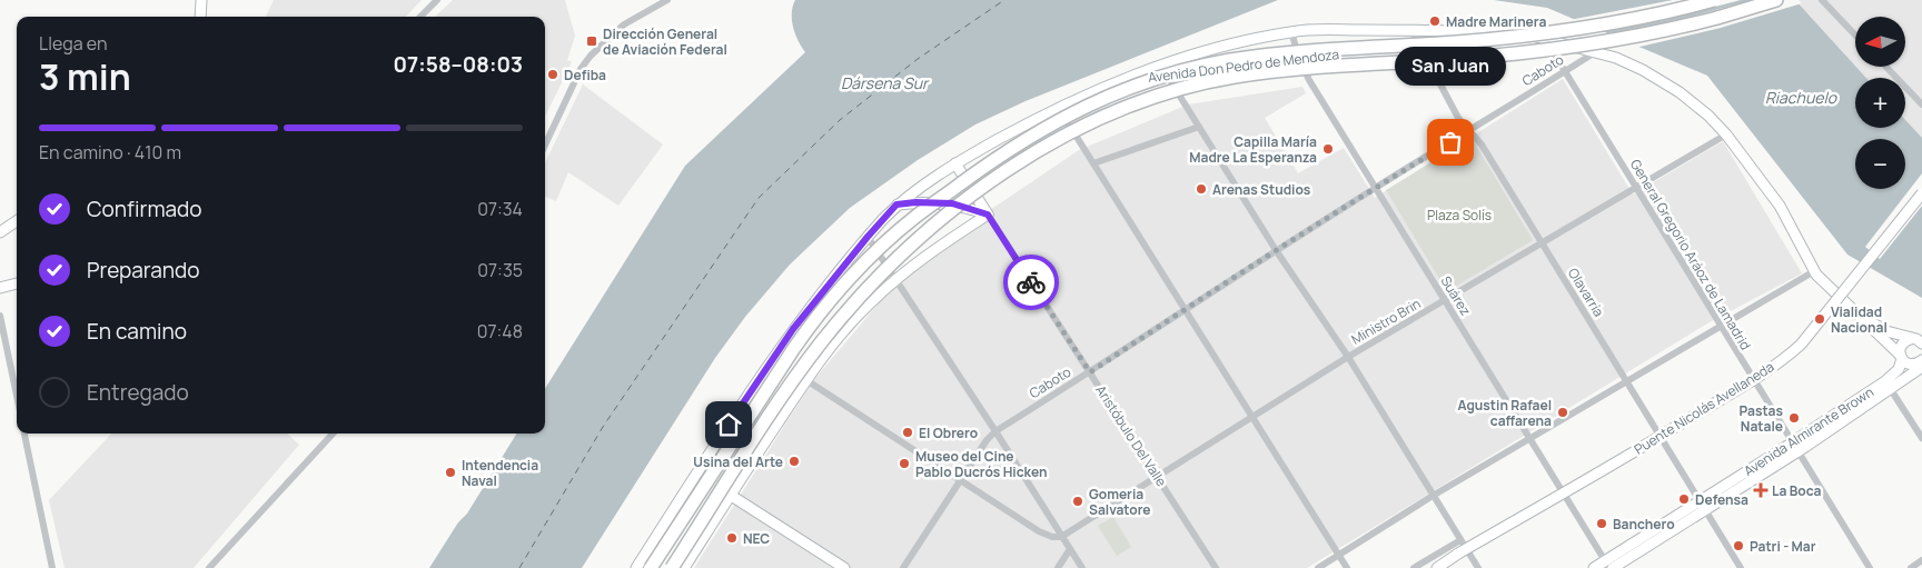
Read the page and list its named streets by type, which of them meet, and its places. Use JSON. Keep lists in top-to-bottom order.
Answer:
{
  "streets": {
    "main road": [
      "Avenida Don Pedro de Mendoza",
      "Puente Nicolás Avellaneda",
      "Avenida Almirante Brown",
      "Aristóbulo Del Valle"
    ],
    "street": [
      "Caboto",
      "General Gregorio Aráoz de Lamadrid",
      "Olavarría",
      "Suárez",
      "Ministro Brin"
    ]
  },
  "crossings": [
    ["Avenida Don Pedro de Mendoza", "Caboto"],
    ["Avenida Don Pedro de Mendoza", "General Gregorio Aráoz de Lamadrid"],
    ["Avenida Don Pedro de Mendoza", "Olavarría"],
    ["Avenida Don Pedro de Mendoza", "Suárez"],
    ["Avenida Don Pedro de Mendoza", "Ministro Brin"],
    ["Avenida Don Pedro de Mendoza", "Avenida Almirante Brown"],
    ["Avenida Don Pedro de Mendoza", "Aristóbulo Del Valle"],
    ["Caboto", "General Gregorio Aráoz de Lamadrid"],
    ["Caboto", "Olavarría"],
    ["Caboto", "Suárez"],
    ["Caboto", "Aristóbulo Del Valle"],
    ["General Gregorio Aráoz de Lamadrid", "Ministro Brin"],
    ["General Gregorio Aráoz de Lamadrid", "Avenida Almirante Brown"],
    ["Olavarría", "Ministro Brin"],
    ["Olavarría", "Avenida Almirante Brown"],
    ["Suárez", "Ministro Brin"],
    ["Suárez", "Avenida Almirante Brown"],
    ["Ministro Brin", "Aristóbulo Del Valle"]
  ],
  "water": ["Dársena Sur", "Riachuelo"],
  "parks": ["Plaza Solís"],
  "places": {
    "other": [
      "Madre Marinera",
      "Defiba",
      "San Juan",
      "Capilla María Madre La Esperanza",
      "Arenas Studios",
      "Vialidad Nacional",
      "Agustin Rafael caffarena",
      "Pastas Natale",
      "El Obrero",
      "Usina del Arte",
      "Museo del Cine Pablo Ducrós Hicken",
      "Intendencia Naval",
      "Defensa",
      "Gomeria Salvatore",
      "Banchero",
      "NEC",
      "Patri - Mar"
    ],
    "transit": ["Dirección General de Aviación Federal"],
    "health": ["La Boca"]
  },
  "north": "left",
  "page": {
    "map_buttons": ["+", "−"],
    "heading": ["3 min", "Llega en", "07:58–08:03"],
    "bubble": "San Juan",
    "bar": "En camino · 410 m",
    "list": [
      ["Confirmado", "07:34"],
      ["Preparando", "07:35"],
      ["En camino", "07:48"],
      "Entregado"
    ]
  }
}
